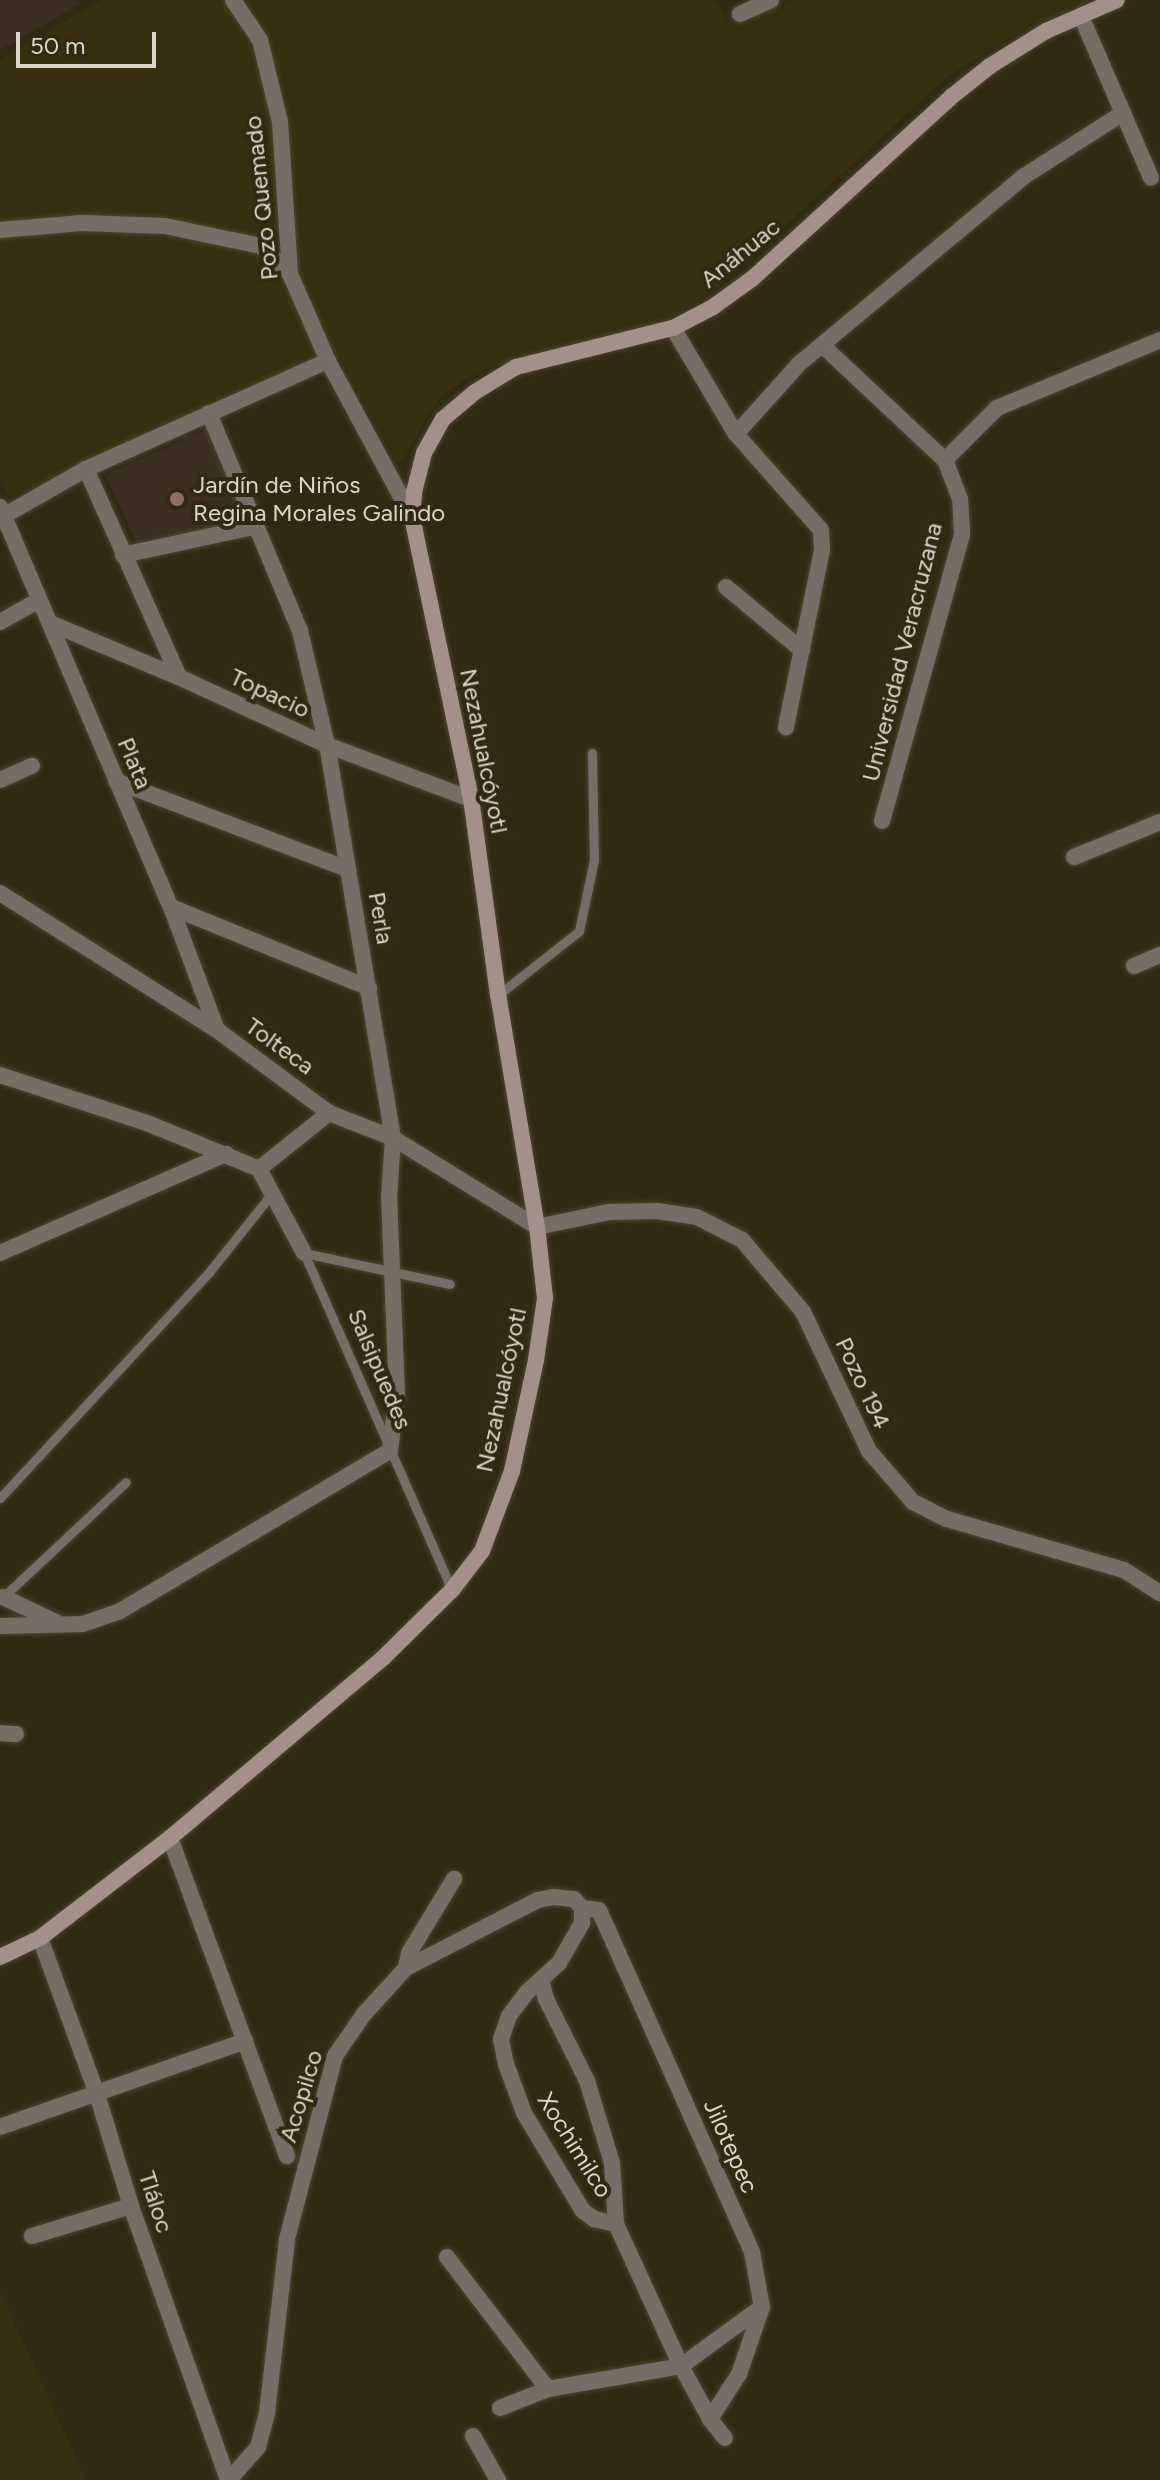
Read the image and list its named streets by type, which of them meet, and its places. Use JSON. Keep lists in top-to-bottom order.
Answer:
{
  "streets": {
    "main road": ["Anáhuac", "Nezahualcóyotl"],
    "street": [
      "Pozo Quemado",
      "Universidad Veracruzana",
      "Topacio",
      "Plata",
      "Perla",
      "Tolteca",
      "Salsipuedes",
      "Pozo 194",
      "Acopilco",
      "Xochimilco",
      "Jilotepec",
      "Tláloc"
    ]
  },
  "crossings": [
    ["Pozo Quemado", "Anáhuac"],
    ["Pozo Quemado", "Nezahualcóyotl"],
    ["Anáhuac", "Nezahualcóyotl"],
    ["Topacio", "Nezahualcóyotl"],
    ["Topacio", "Plata"],
    ["Topacio", "Perla"],
    ["Nezahualcóyotl", "Tolteca"],
    ["Nezahualcóyotl", "Salsipuedes"],
    ["Nezahualcóyotl", "Pozo 194"],
    ["Nezahualcóyotl", "Tláloc"],
    ["Plata", "Tolteca"],
    ["Perla", "Tolteca"],
    ["Perla", "Salsipuedes"],
    ["Tolteca", "Pozo 194"],
    ["Acopilco", "Jilotepec"],
    ["Acopilco", "Tláloc"],
    ["Xochimilco", "Jilotepec"]
  ],
  "places": ["Jardín de Niños Regina Morales Galindo"],
  "scale_bar": "50 m"
}
